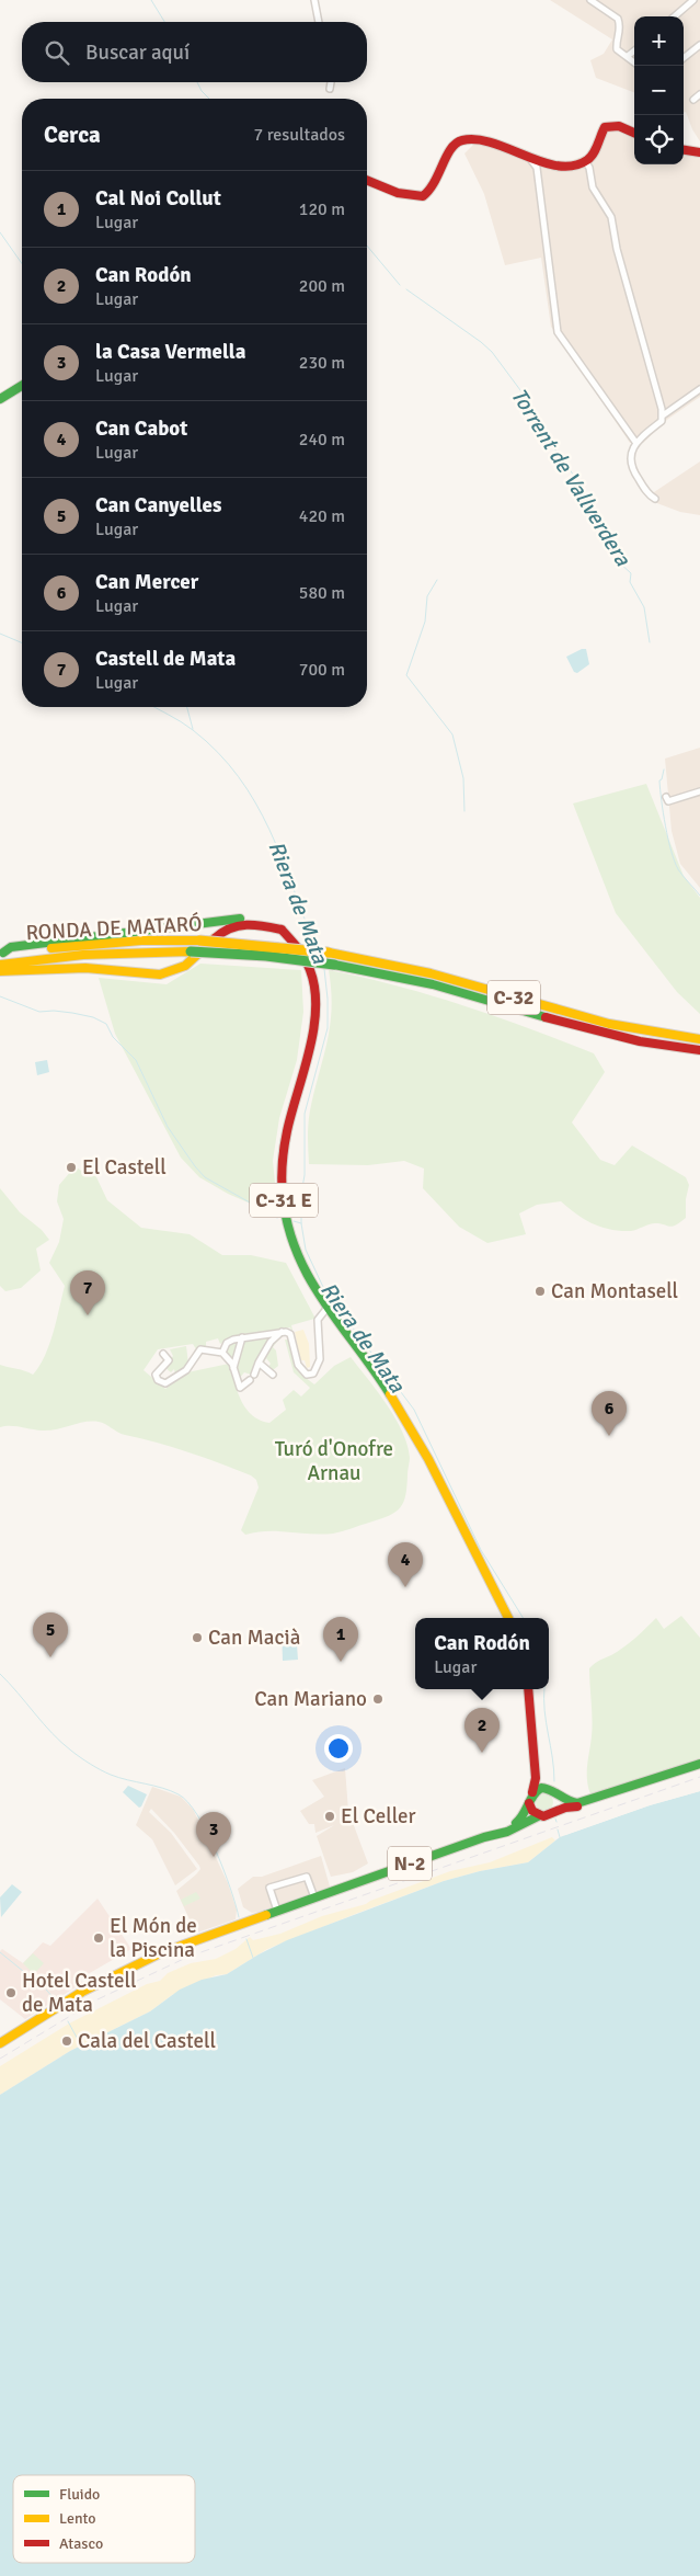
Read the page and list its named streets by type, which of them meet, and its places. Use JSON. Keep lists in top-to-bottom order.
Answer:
{
  "streets": {
    "main road": [
      "RONDA DE MATARÓ",
      "C-32",
      "C-31 E",
      "N-2"
    ]
  },
  "crossings": [
    ["RONDA DE MATARÓ", "C-31 E"]
  ],
  "water": ["Torrent de Vallverdera", "Riera de Mata"],
  "parks": ["Turó d'Onofre Arnau"],
  "places": [
    "El Castell",
    "Can Montasell",
    "Can Macià",
    "Can Mariano",
    "El Celler",
    "El Món de la Piscina",
    "Hotel Castell de Mata",
    "Cala del Castell"
  ],
  "legend": ["Fluido", "Lento", "Atasco"],
  "page": {
    "map_buttons": ["+", "−"],
    "search": "Buscar aquí",
    "heading": ["Cerca", "7 resultados"],
    "list": [
      {
        "mark": "1",
        "name": "Cal Noi Collut",
        "note": "Lugar",
        "value": "120 m"
      },
      {
        "mark": "2",
        "name": "Can Rodón",
        "note": "Lugar",
        "value": "200 m"
      },
      {
        "mark": "3",
        "name": "la Casa Vermella",
        "note": "Lugar",
        "value": "230 m"
      },
      {
        "mark": "4",
        "name": "Can Cabot",
        "note": "Lugar",
        "value": "240 m"
      },
      {
        "mark": "5",
        "name": "Can Canyelles",
        "note": "Lugar",
        "value": "420 m"
      },
      {
        "mark": "6",
        "name": "Can Mercer",
        "note": "Lugar",
        "value": "580 m"
      },
      {
        "mark": "7",
        "name": "Castell de Mata",
        "note": "Lugar",
        "value": "700 m"
      }
    ],
    "pins": [
      "7",
      "6",
      "4",
      "5",
      "1",
      "2",
      "3"
    ],
    "popup": ["Can Rodón", "Lugar"]
  }
}
